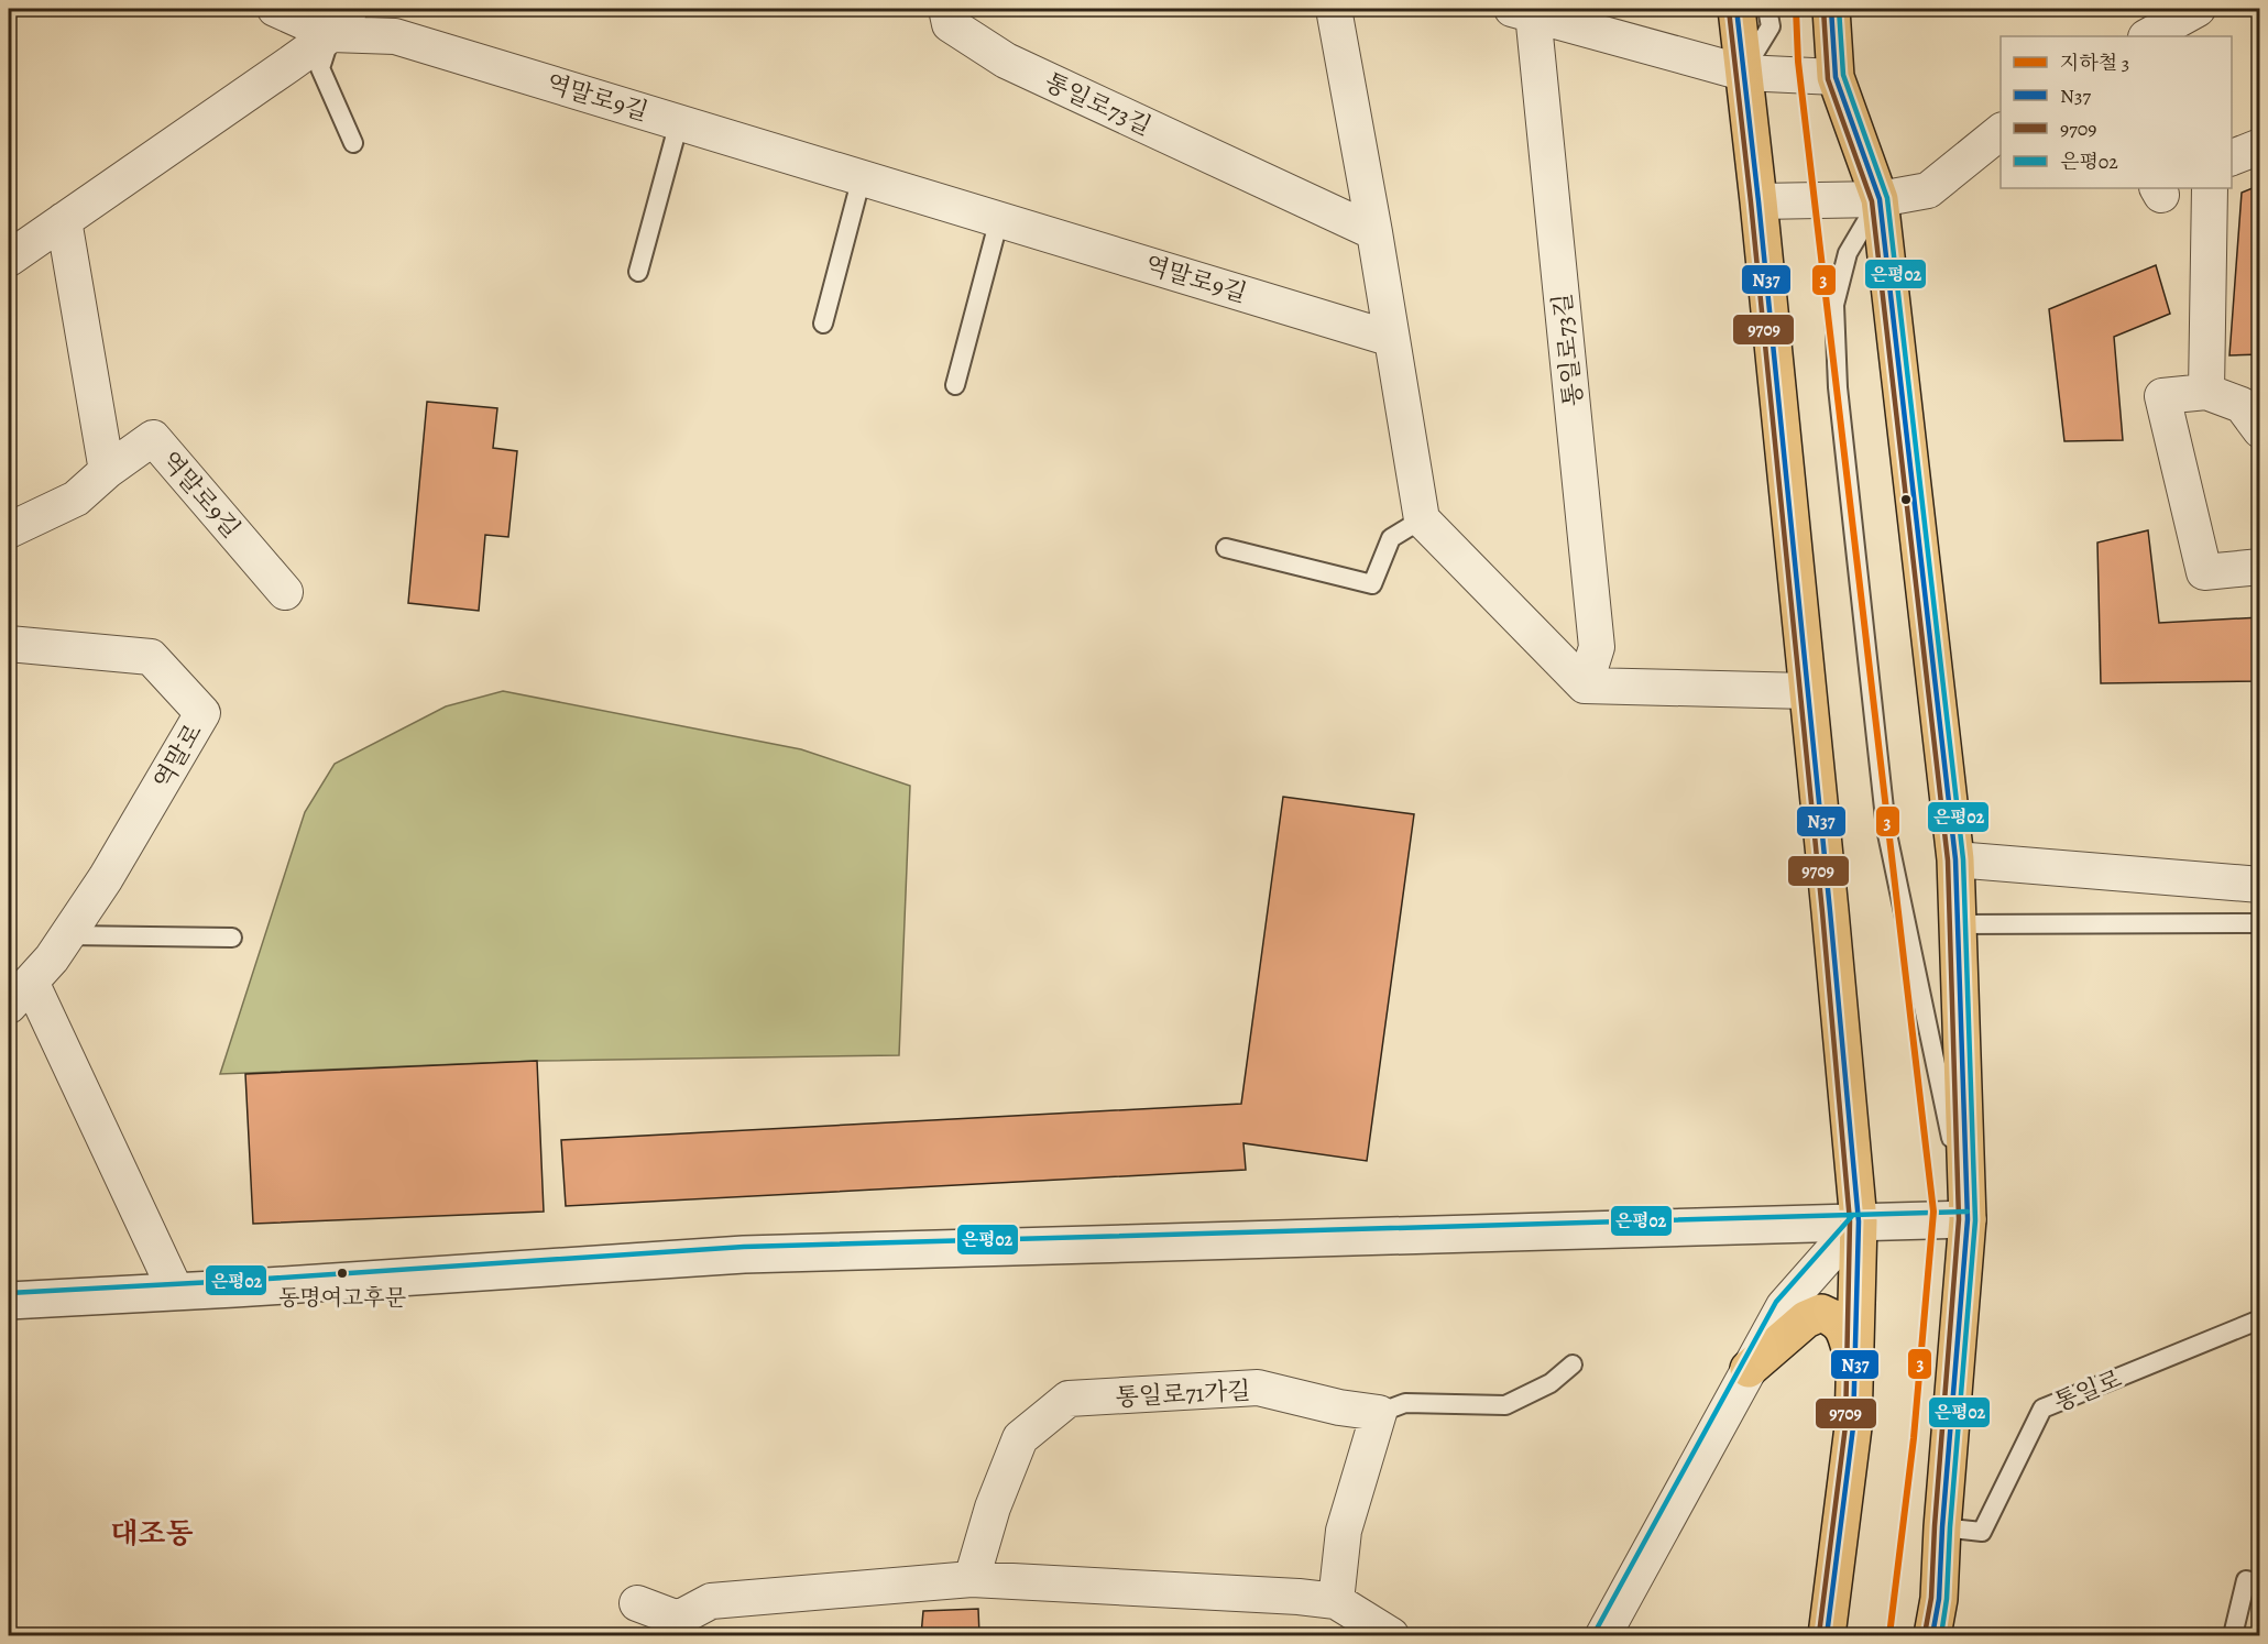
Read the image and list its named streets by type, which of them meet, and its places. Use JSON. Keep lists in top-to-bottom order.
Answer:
{
  "streets": {
    "street": [
      "역말로9길",
      "통일로73길",
      "역말로",
      "통일로71가길"
    ],
    "lane": ["통일로"]
  },
  "districts": ["대조동"],
  "places": ["동명여고후문"],
  "lines": [
    "metro line 3",
    "transit line N37",
    "transit line 9709",
    "transit line 은평02"
  ],
  "legend": [
    "지하철 3",
    "N37",
    "9709",
    "은평02"
  ]
}
